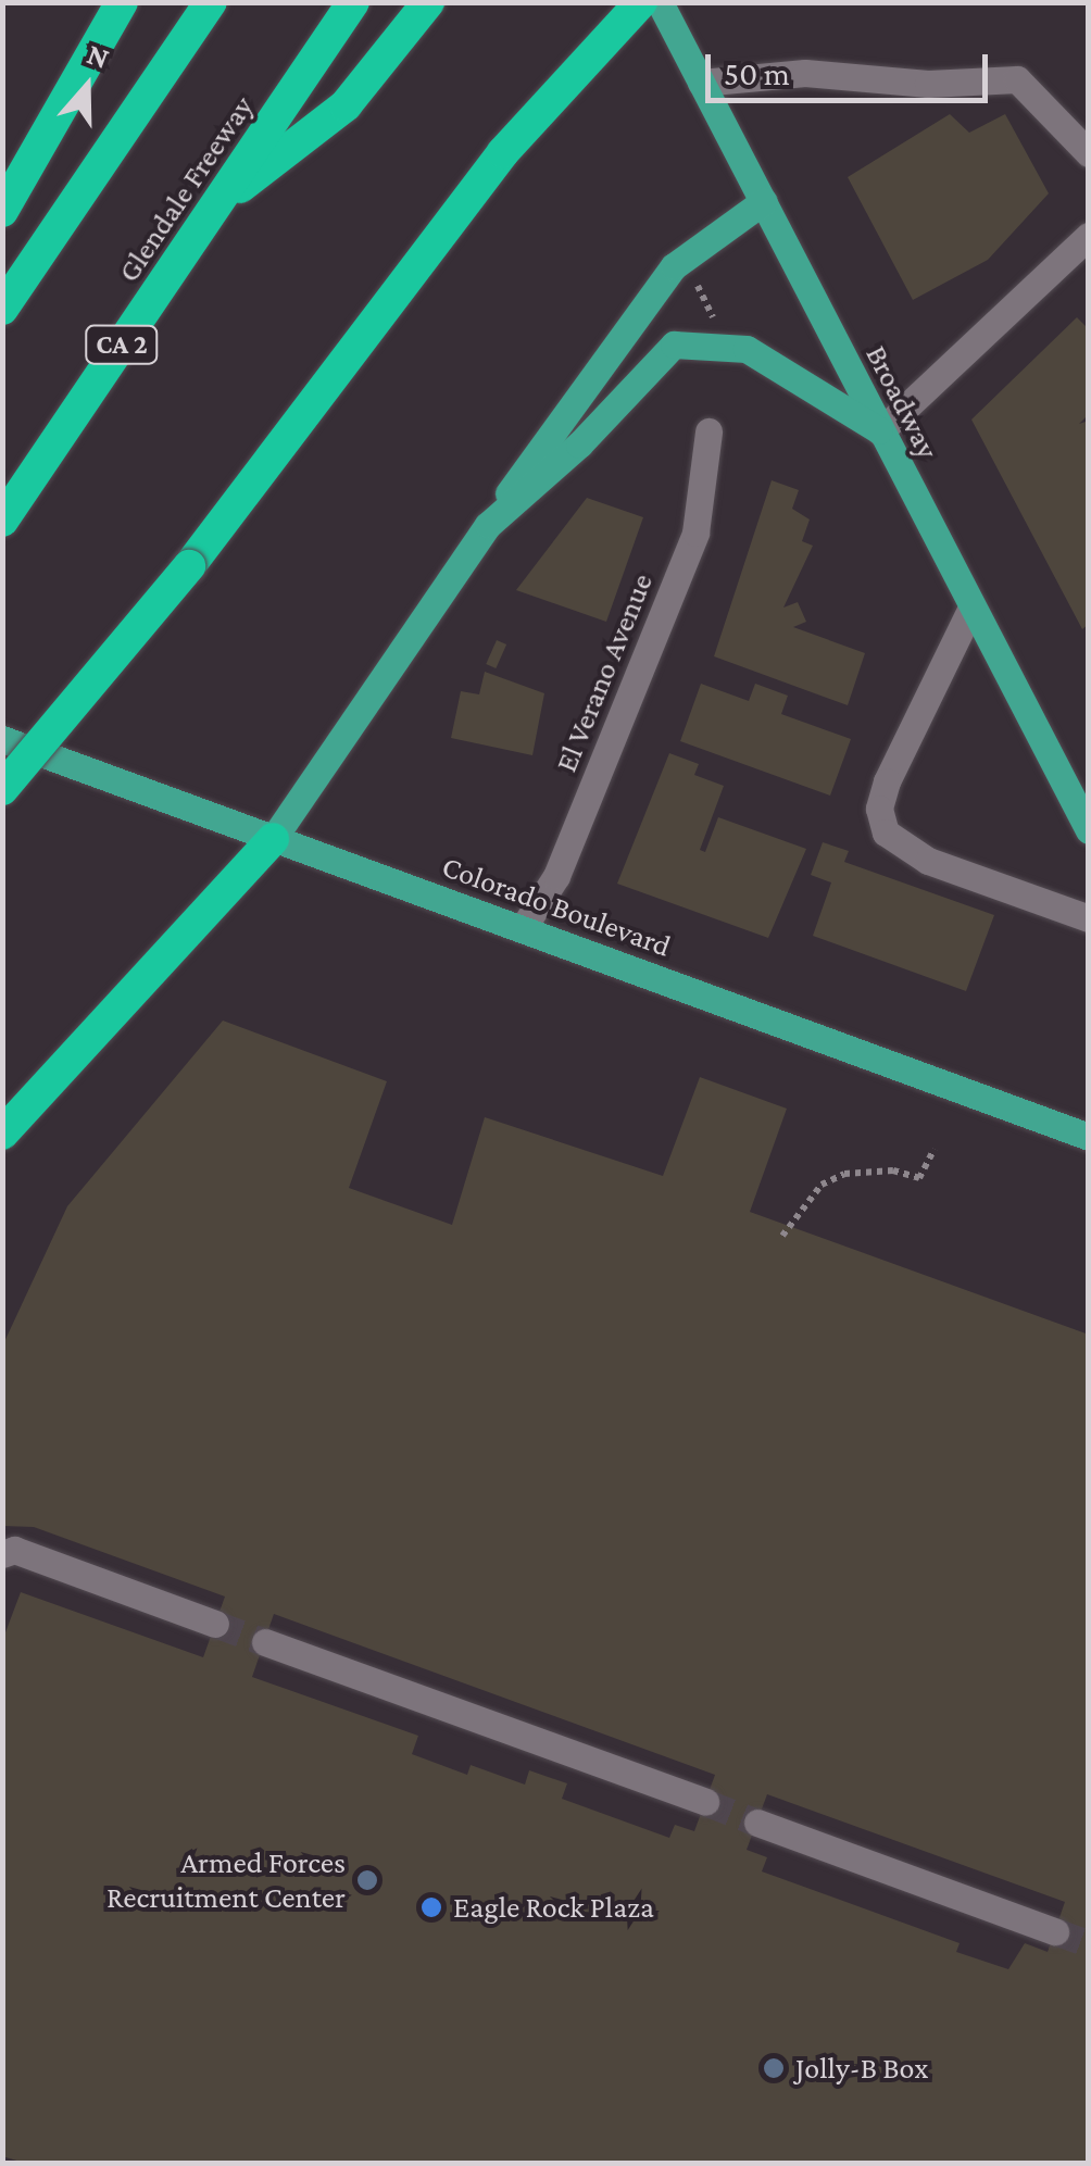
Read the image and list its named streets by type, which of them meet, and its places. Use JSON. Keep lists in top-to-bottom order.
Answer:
{
  "streets": {
    "highway": ["Glendale Freeway", "CA 2"],
    "main road": ["Broadway", "Colorado Boulevard"],
    "street": ["El Verano Avenue"]
  },
  "crossings": [
    ["El Verano Avenue", "Colorado Boulevard"]
  ],
  "places": ["Armed Forces Recruitment Center", "Eagle Rock Plaza", "Jolly-B Box"],
  "scale_bar": "50 m",
  "north": "top"
}
